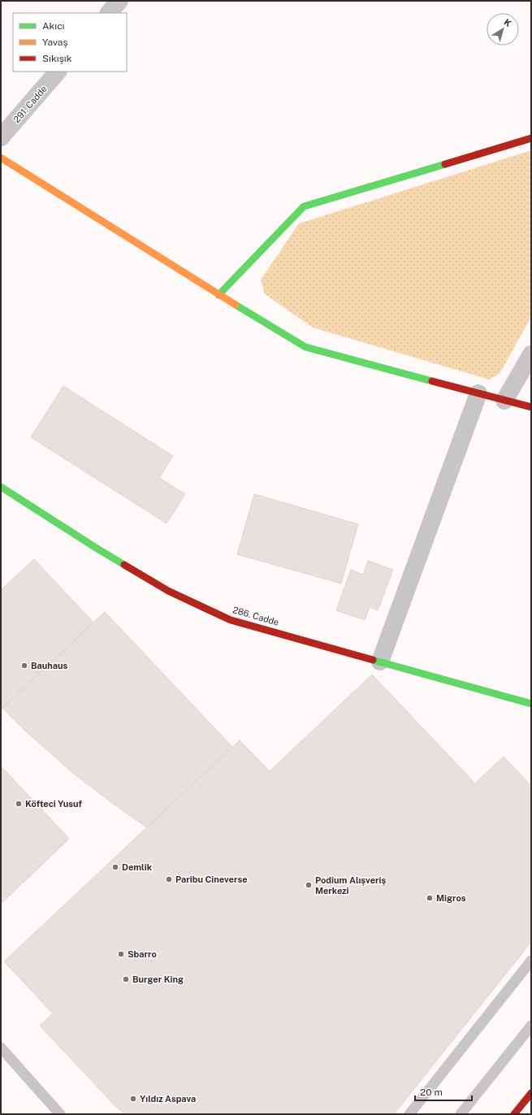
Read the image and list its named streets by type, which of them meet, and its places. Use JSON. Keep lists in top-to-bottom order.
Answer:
{
  "streets": {
    "street": ["291. Cadde", "286. Cadde"]
  },
  "places": [
    "Bauhaus",
    "Köfteci Yusuf",
    "Demlik",
    "Paribu Cineverse",
    "Podium Alışveriş Merkezi",
    "Migros",
    "Sbarro",
    "Burger King",
    "Yıldız Aspava"
  ],
  "legend": ["Akıcı", "Yavaş", "Sıkışık"],
  "scale_bar": "20 m",
  "north": "top right"
}
